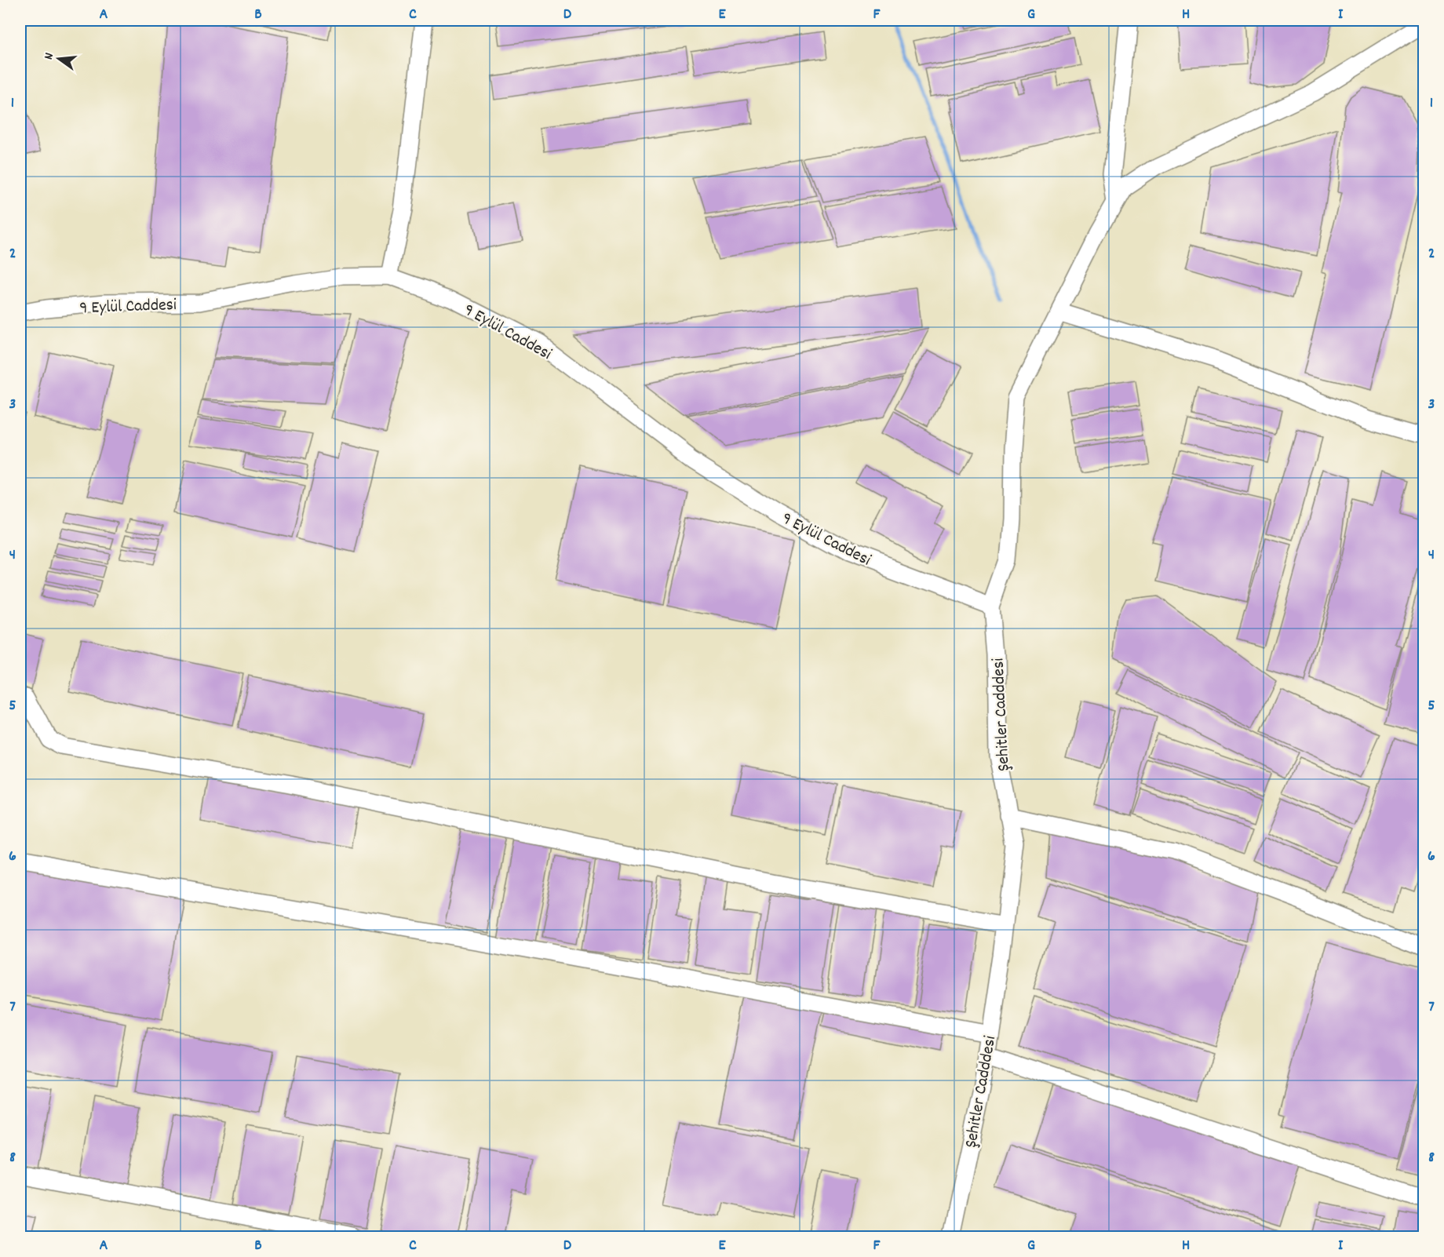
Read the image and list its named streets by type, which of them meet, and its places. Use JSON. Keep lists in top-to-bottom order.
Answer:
{
  "streets": {
    "street": ["9 Eylül Caddesi", "Şehitler Cadddesi"]
  },
  "crossings": [
    ["9 Eylül Caddesi", "Şehitler Cadddesi"]
  ],
  "north": "left",
  "grid": {
    "columns": [
      "A",
      "B",
      "C",
      "D",
      "E",
      "F",
      "G",
      "H",
      "I"
    ],
    "rows": [
      "1",
      "2",
      "3",
      "4",
      "5",
      "6",
      "7",
      "8"
    ]
  }
}
